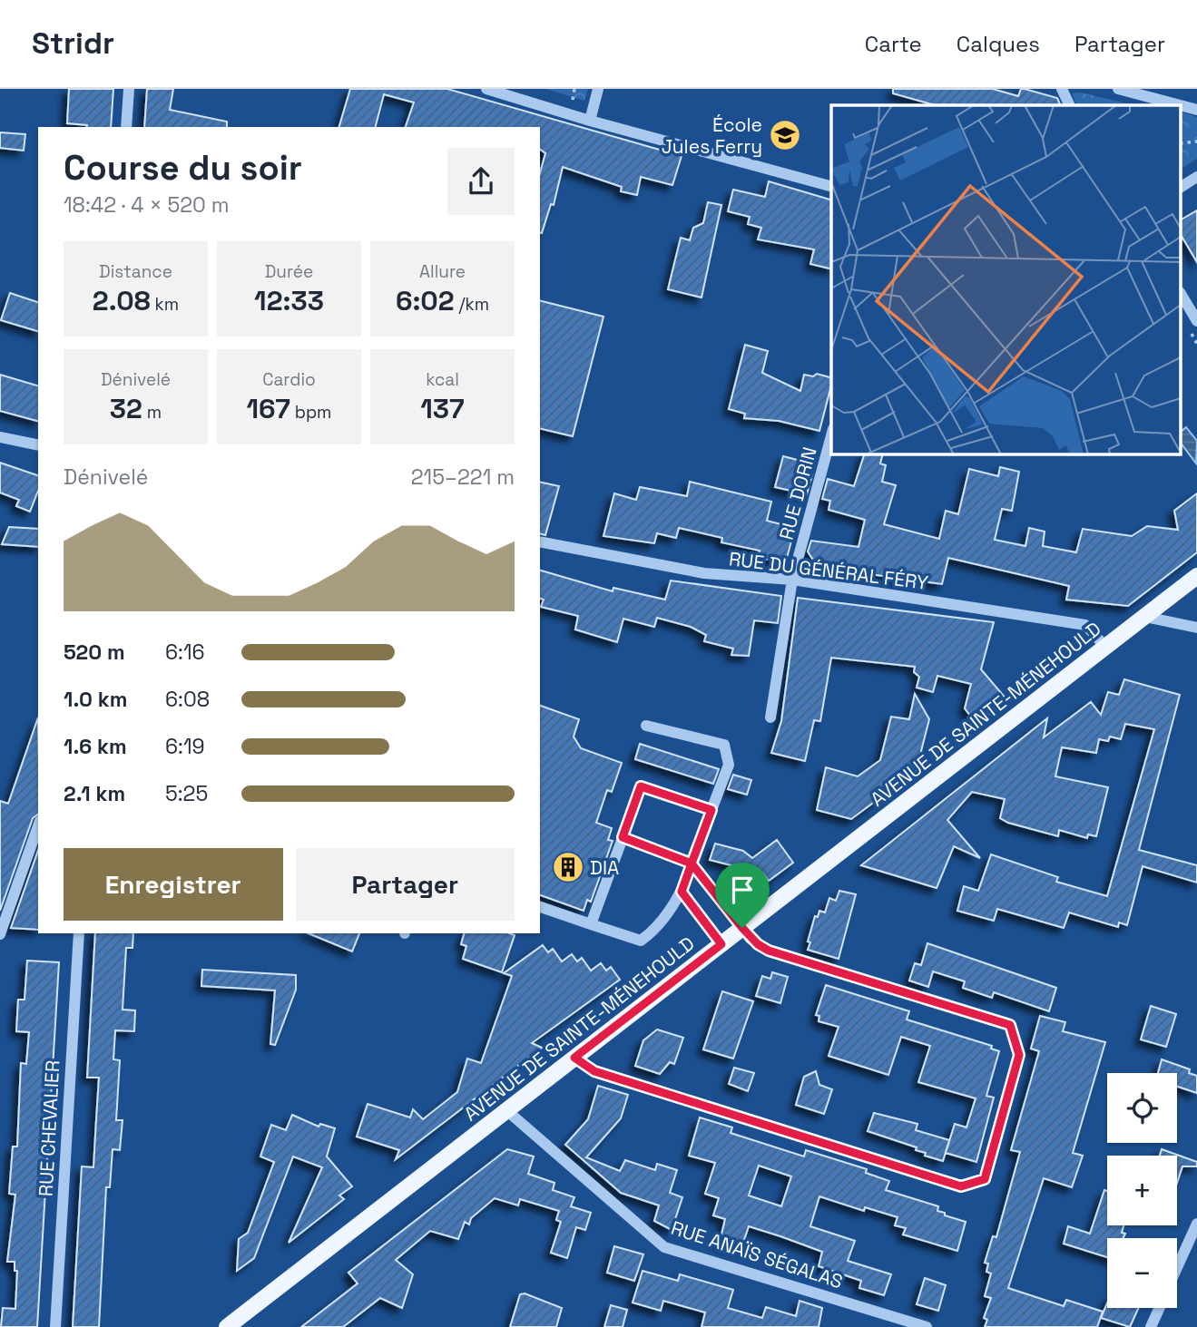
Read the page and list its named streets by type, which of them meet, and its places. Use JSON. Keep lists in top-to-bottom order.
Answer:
{
  "streets": {
    "main road": ["AVENUE DE SAINTE-MÉNEHOULD"],
    "street": [
      "RUE DORIN",
      "RUE DU GÉNÉRAL FÉRY",
      "RUE CHEVALIER",
      "RUE ANAÏS SÉGALAS"
    ]
  },
  "crossings": [
    ["RUE DORIN", "RUE DU GÉNÉRAL FÉRY"],
    ["RUE DU GÉNÉRAL FÉRY", "AVENUE DE SAINTE-MÉNEHOULD"],
    ["AVENUE DE SAINTE-MÉNEHOULD", "RUE ANAÏS SÉGALAS"]
  ],
  "places": {
    "school or university": ["École Jules Ferry"],
    "building": ["DIA"]
  },
  "page": {
    "header": "Stridr",
    "nav": ["Carte", "Calques", "Partager"],
    "heading": ["Course du soir", "18:42 · 4 × 520 m"],
    "stats": [
      ["Distance", "2.08 km"],
      ["Durée", "12:33"],
      ["Allure", "6:02 /km"],
      ["Dénivelé", "32 m"],
      ["Cardio", "167 bpm"],
      ["kcal", "137"]
    ],
    "chart": ["Dénivelé", "215–221 m"],
    "list": [
      {
        "name": "520 m",
        "note": "6:16"
      },
      {
        "name": "1.0 km",
        "note": "6:08"
      },
      {
        "name": "1.6 km",
        "note": "6:19"
      },
      {
        "name": "2.1 km",
        "note": "5:25"
      }
    ],
    "buttons": ["Enregistrer", "Partager"],
    "map_buttons": ["+", "−"]
  }
}
